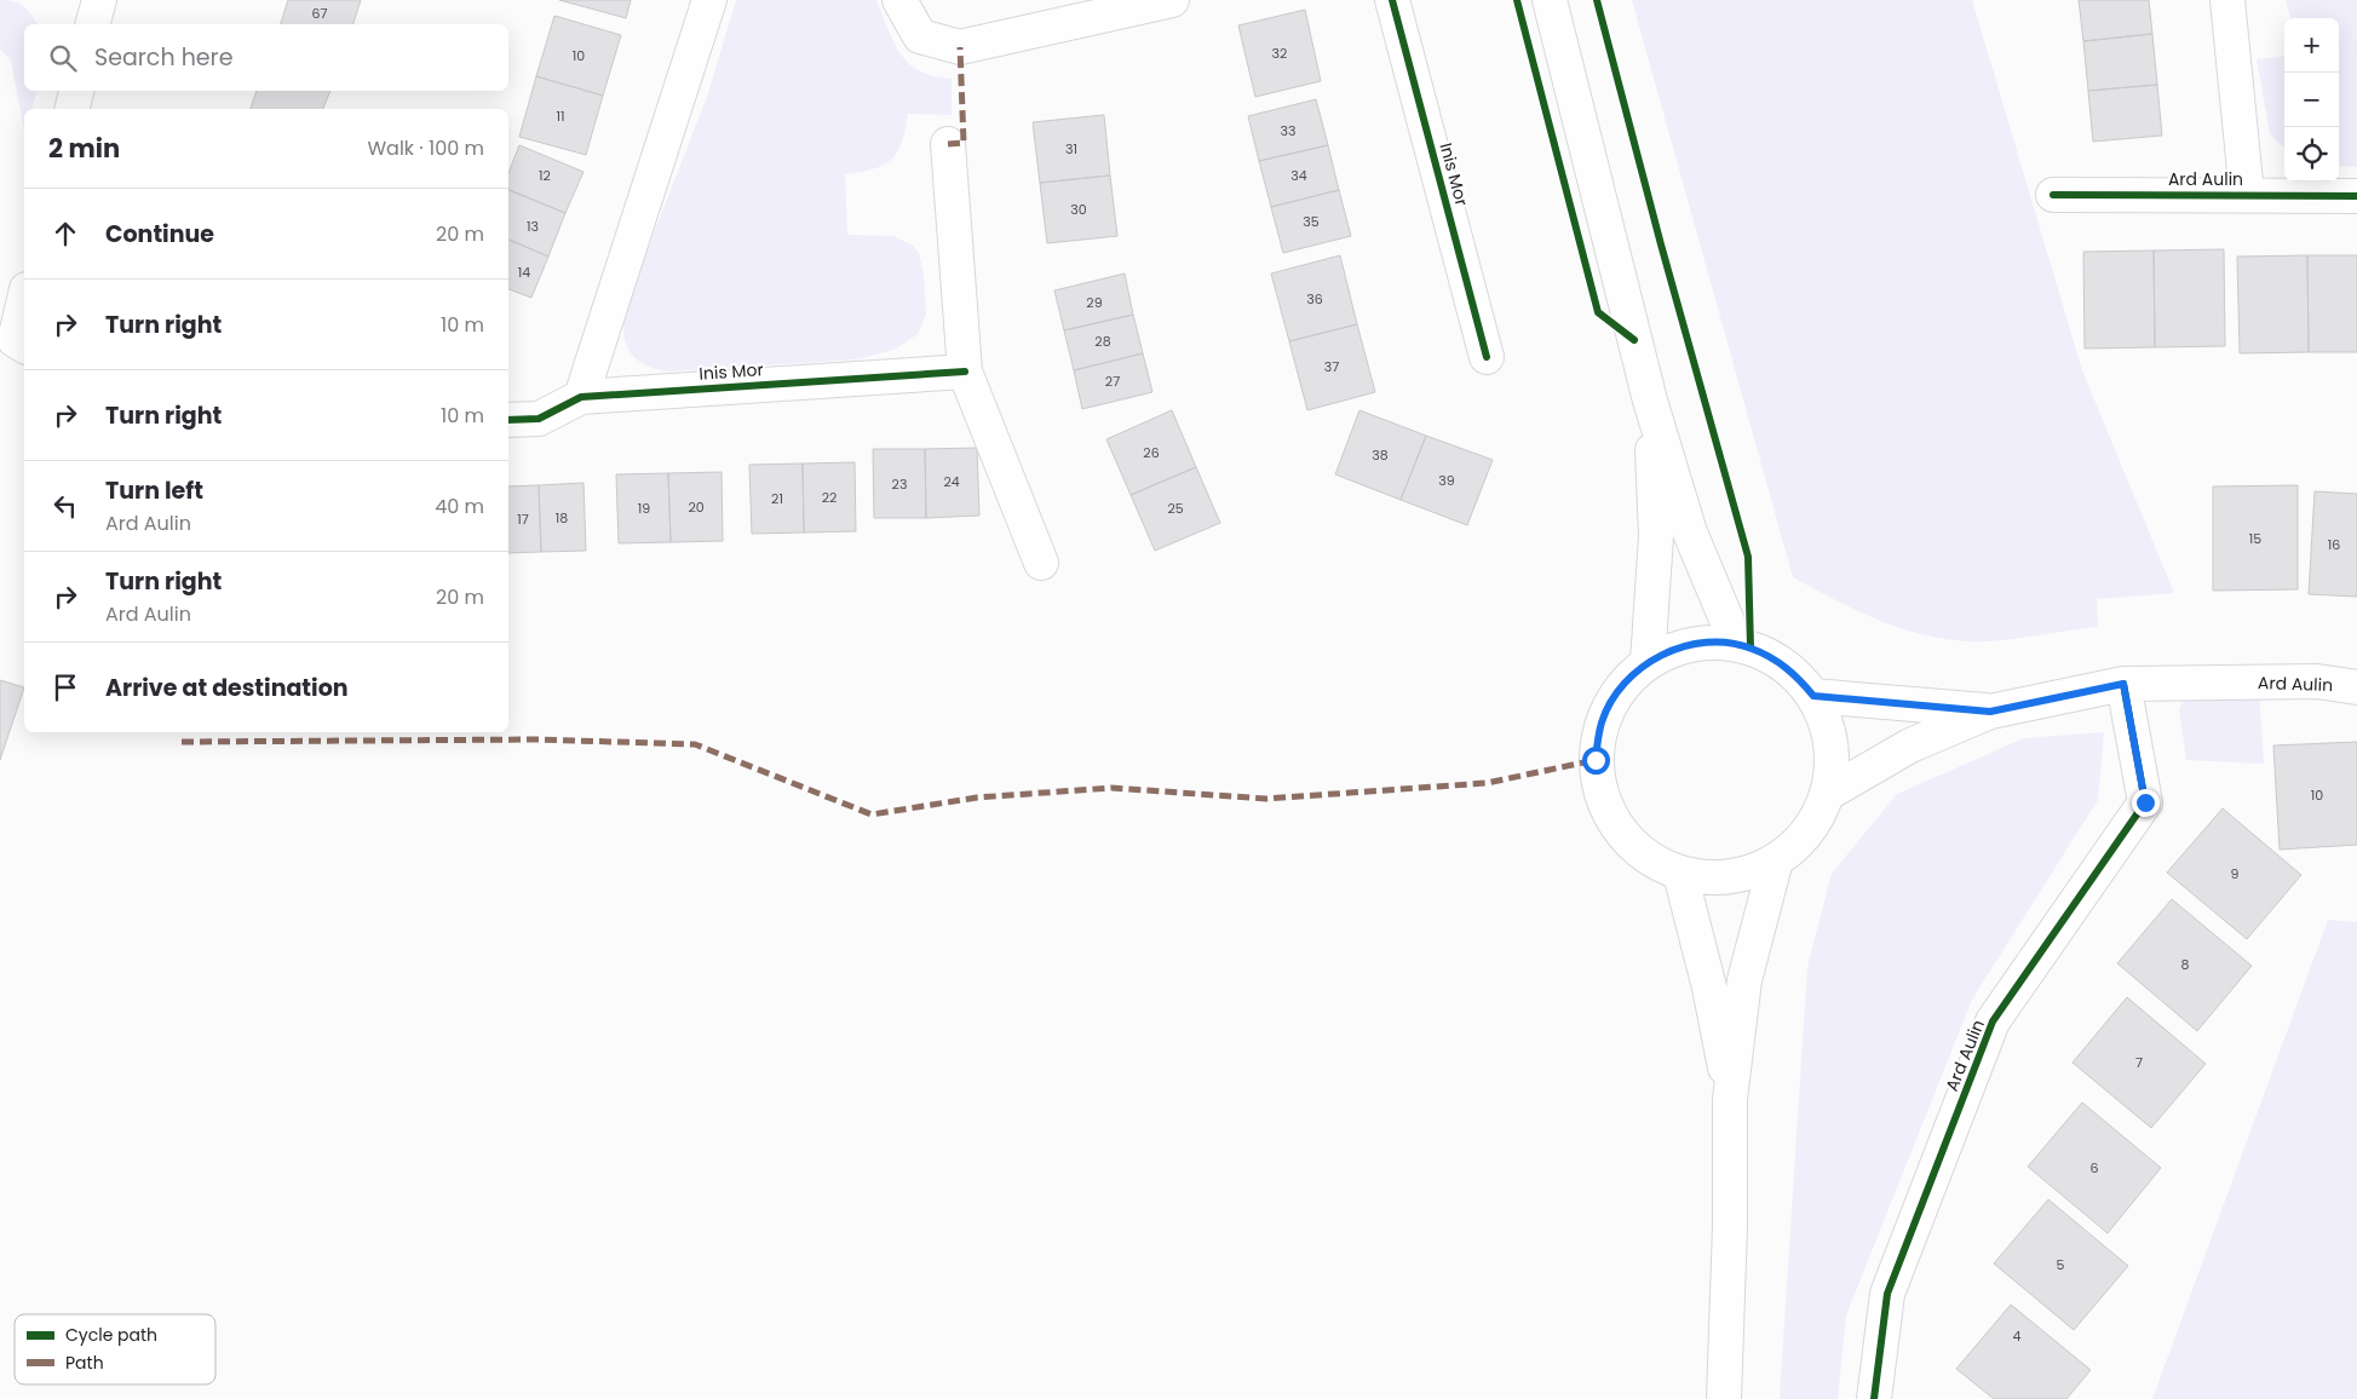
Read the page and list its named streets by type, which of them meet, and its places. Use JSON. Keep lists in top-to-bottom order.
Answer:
{
  "streets": {
    "street": ["Inis Mor", "Ard Aulin"]
  },
  "house_numbers": [
    "67",
    "32",
    "10",
    "11",
    "33",
    "31",
    "12",
    "34",
    "30",
    "35",
    "13",
    "14",
    "36",
    "29",
    "28",
    "37",
    "27",
    "26",
    "38",
    "39",
    "24",
    "23",
    "22",
    "21",
    "20",
    "19",
    "25",
    "18",
    "17",
    "15",
    "16",
    "10",
    "9",
    "8",
    "7",
    "6",
    "5",
    "4"
  ],
  "legend": ["Cycle path", "Path"],
  "page": {
    "map_buttons": ["+", "−"],
    "search": "Search here",
    "heading": ["2 min", "Walk · 100 m"],
    "list": [
      ["Continue", "20 m"],
      ["Turn right", "10 m"],
      ["Turn right", "10 m"],
      ["Turn left", "Ard Aulin", "40 m"],
      ["Turn right", "Ard Aulin", "20 m"],
      "Arrive at destination"
    ]
  }
}
